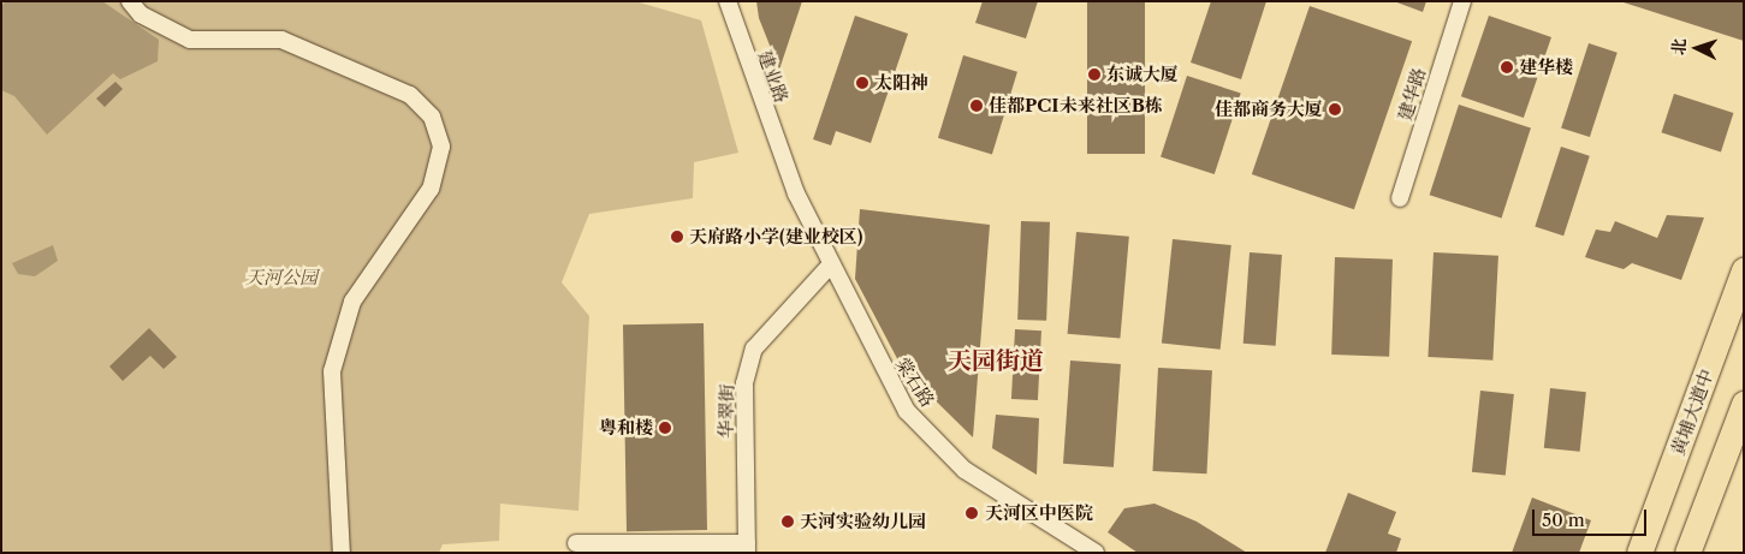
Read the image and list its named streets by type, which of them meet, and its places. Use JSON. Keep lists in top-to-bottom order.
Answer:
{
  "streets": {
    "main road": ["黄埔大道中"],
    "street": [
      "建业路",
      "建华路",
      "棠石路",
      "华翠街"
    ]
  },
  "crossings": [
    ["建业路", "棠石路"],
    ["棠石路", "华翠街"]
  ],
  "districts": ["天园街道"],
  "parks": ["天河公园"],
  "places": [
    "建华楼",
    "东诚大厦",
    "太阳神",
    "佳都PCI未来社区B栋",
    "佳都商务大厦",
    "天府路小学(建业校区)",
    "粤和楼",
    "天河区中医院",
    "天河实验幼儿园"
  ],
  "scale_bar": "50 m",
  "north": "left"
}
